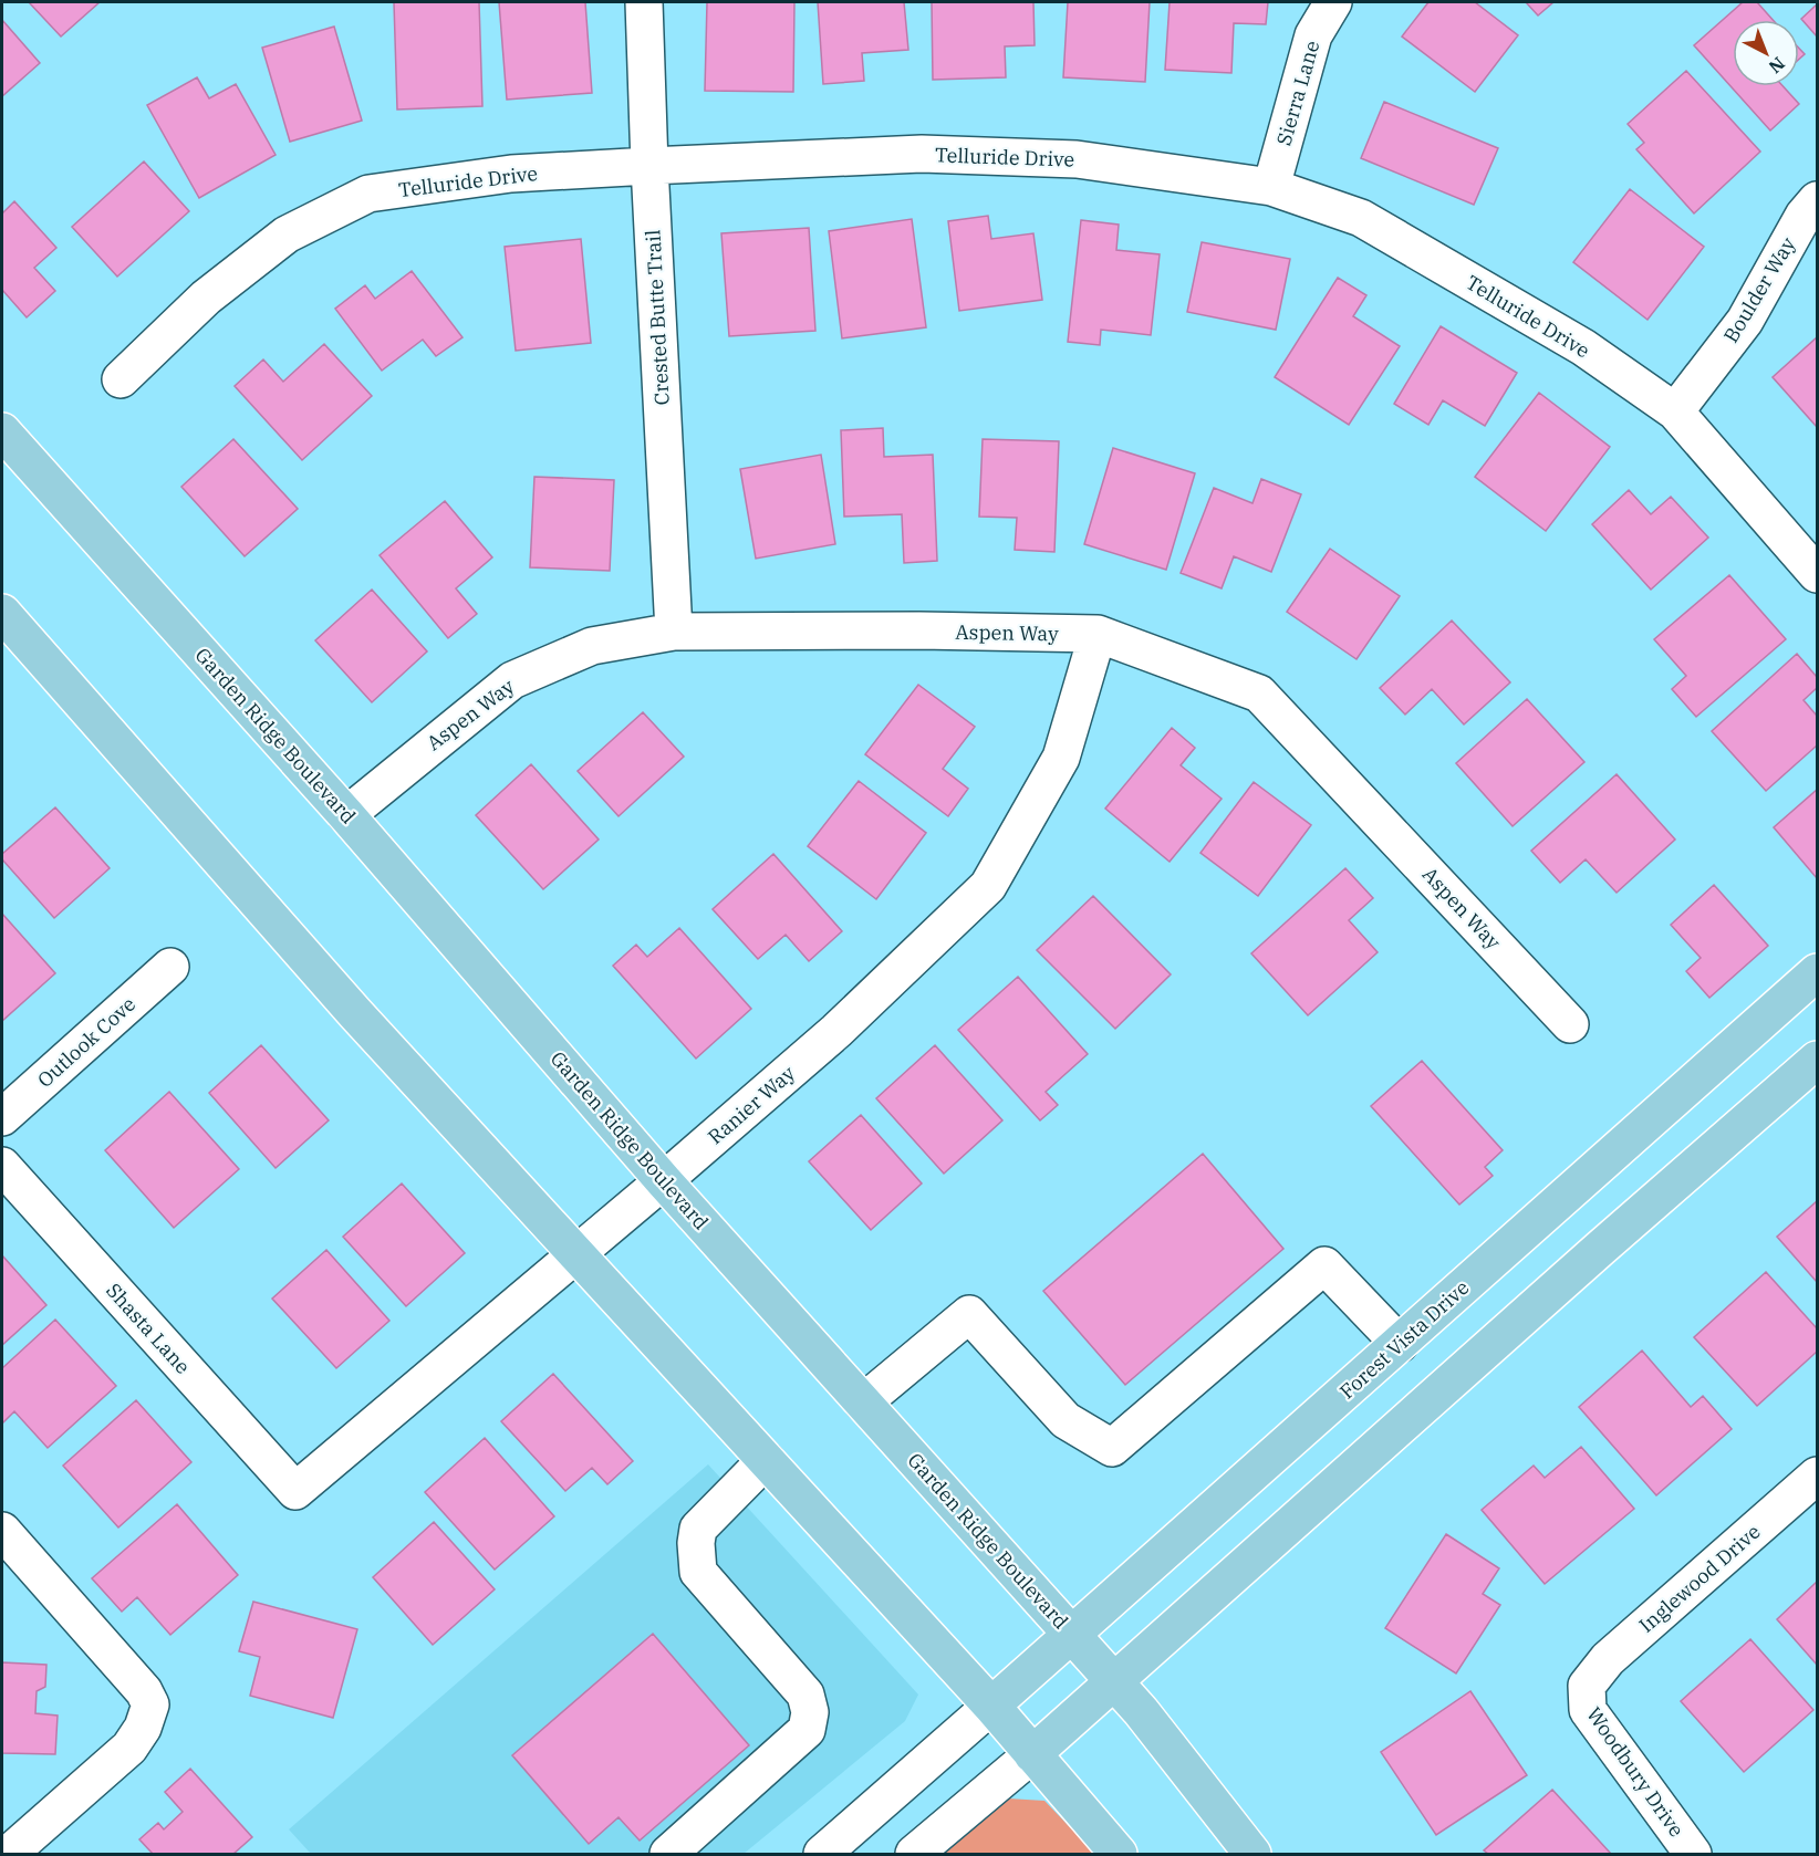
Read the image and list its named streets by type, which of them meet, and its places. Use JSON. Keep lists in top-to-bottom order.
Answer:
{
  "streets": {
    "main road": ["Garden Ridge Boulevard", "Forest Vista Drive"],
    "street": [
      "Sierra Lane",
      "Telluride Drive",
      "Boulder Way",
      "Crested Butte Trail",
      "Aspen Way",
      "Outlook Cove",
      "Ranier Way",
      "Shasta Lane",
      "Inglewood Drive",
      "Woodbury Drive"
    ]
  },
  "crossings": [
    ["Sierra Lane", "Telluride Drive"],
    ["Telluride Drive", "Boulder Way"],
    ["Telluride Drive", "Crested Butte Trail"],
    ["Crested Butte Trail", "Aspen Way"],
    ["Aspen Way", "Garden Ridge Boulevard"],
    ["Aspen Way", "Ranier Way"],
    ["Garden Ridge Boulevard", "Ranier Way"],
    ["Garden Ridge Boulevard", "Forest Vista Drive"],
    ["Ranier Way", "Shasta Lane"],
    ["Inglewood Drive", "Woodbury Drive"]
  ],
  "north": "bottom right"
}
